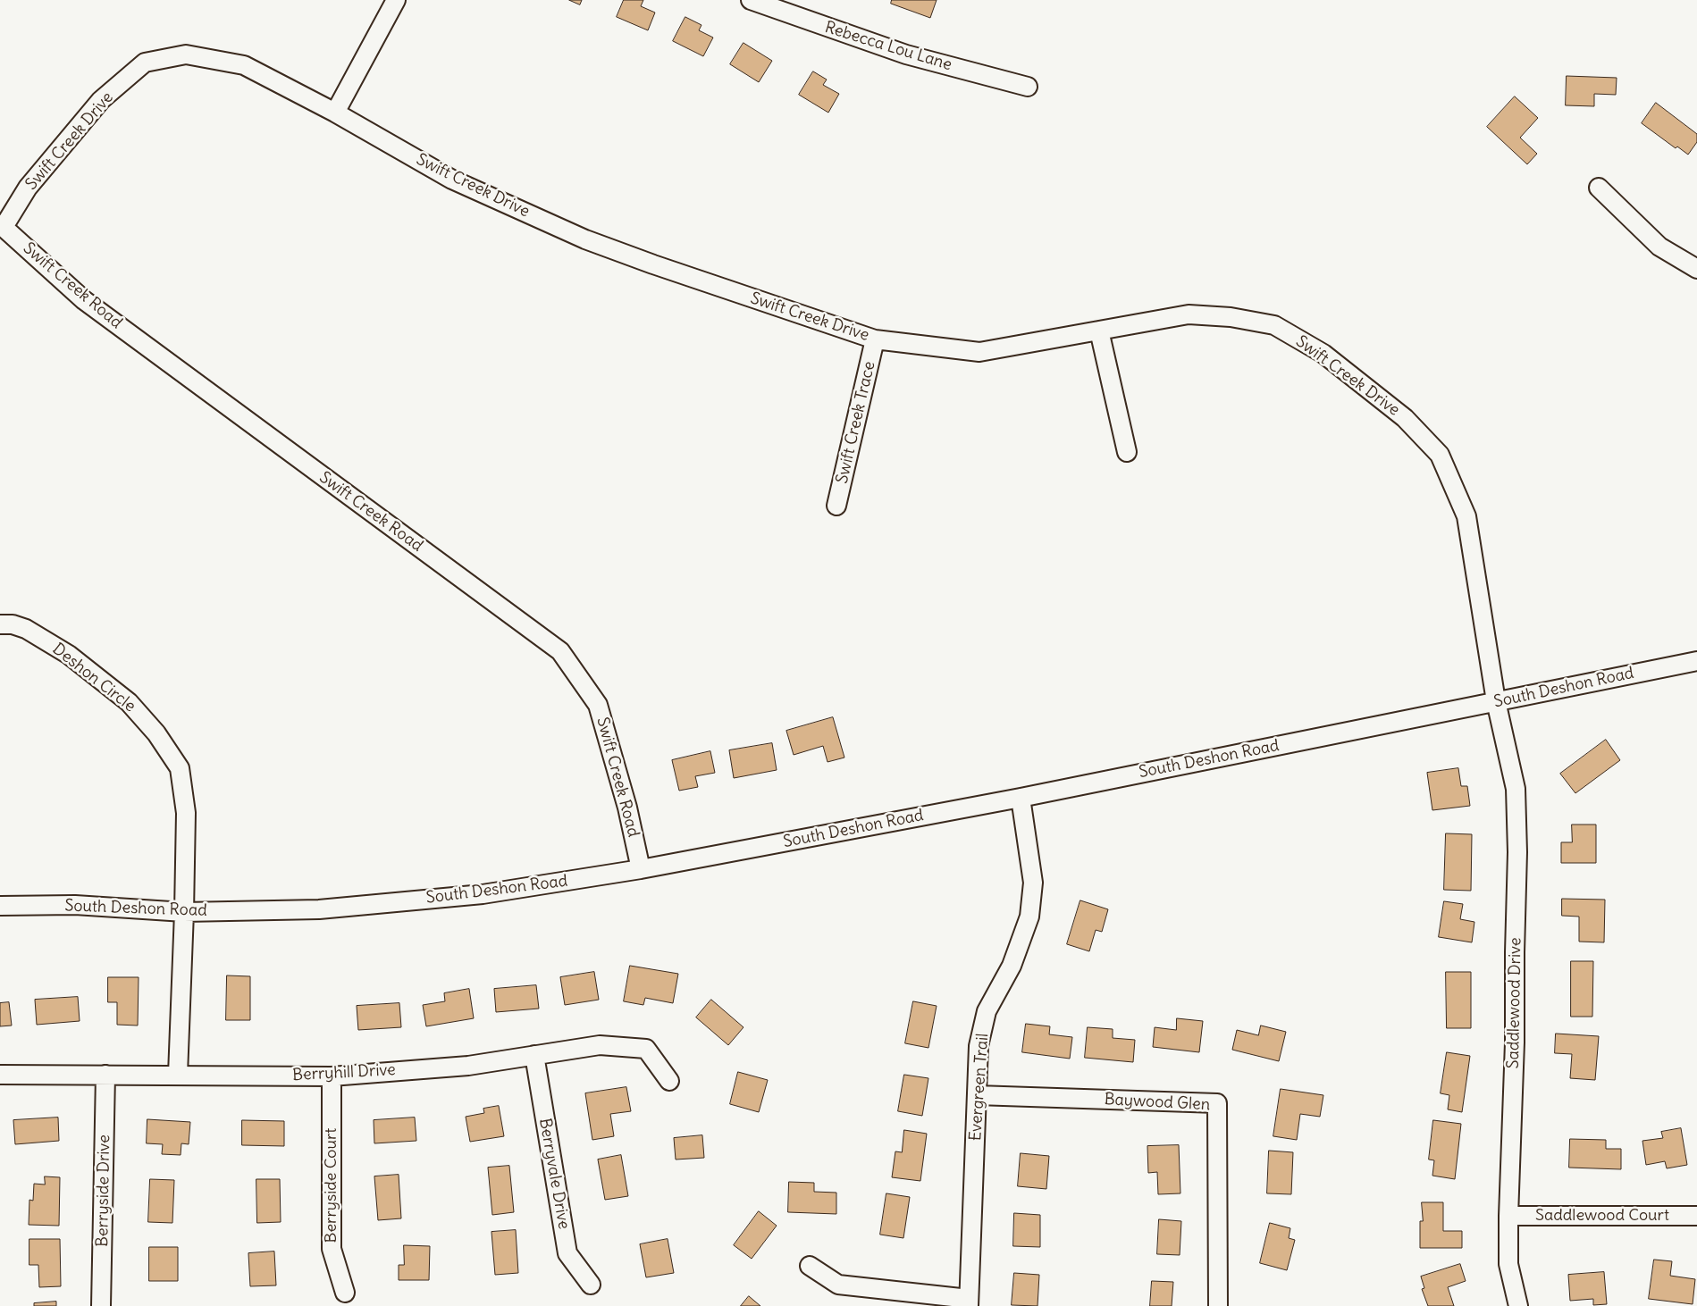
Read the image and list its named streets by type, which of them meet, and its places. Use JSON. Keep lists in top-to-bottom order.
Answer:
{
  "streets": {
    "street": [
      "Rebecca Lou Lane",
      "Swift Creek Drive",
      "Swift Creek Road",
      "Swift Creek Trace",
      "Deshon Circle",
      "South Deshon Road",
      "Saddlewood Drive",
      "Berryhill Drive",
      "Evergreen Trail",
      "Baywood Glen",
      "Berryvale Drive",
      "Berryside Court",
      "Berryside Drive",
      "Saddlewood Court"
    ]
  },
  "crossings": [
    ["Swift Creek Drive", "Swift Creek Road"],
    ["Swift Creek Drive", "Swift Creek Trace"],
    ["Swift Creek Drive", "South Deshon Road"],
    ["Swift Creek Drive", "Saddlewood Drive"],
    ["Swift Creek Road", "South Deshon Road"],
    ["Deshon Circle", "South Deshon Road"],
    ["Deshon Circle", "Berryhill Drive"],
    ["South Deshon Road", "Saddlewood Drive"],
    ["South Deshon Road", "Evergreen Trail"],
    ["Saddlewood Drive", "Saddlewood Court"],
    ["Berryhill Drive", "Berryvale Drive"],
    ["Berryhill Drive", "Berryside Court"],
    ["Berryhill Drive", "Berryside Drive"],
    ["Evergreen Trail", "Baywood Glen"]
  ]
}
